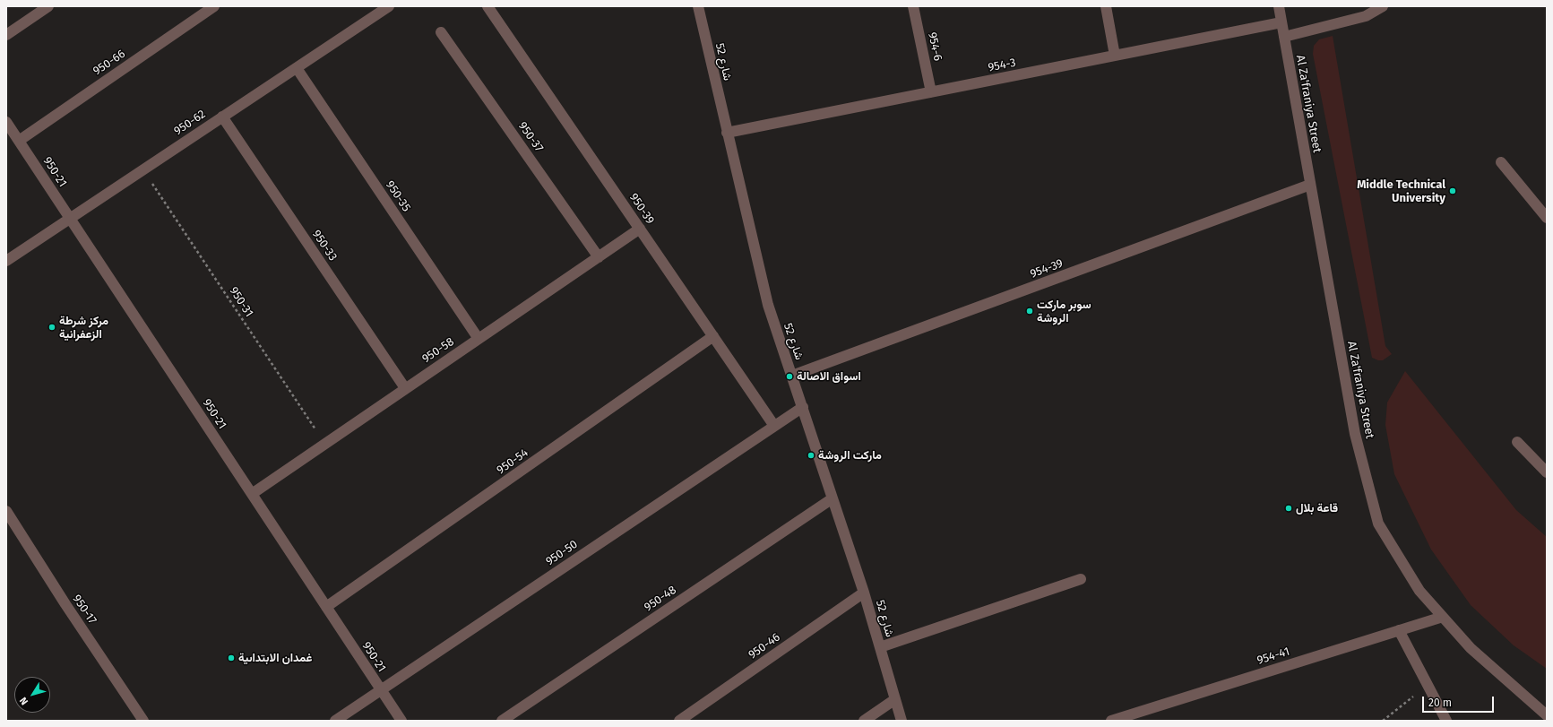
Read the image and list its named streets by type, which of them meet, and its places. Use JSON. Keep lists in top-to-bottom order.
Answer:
{
  "streets": {
    "street": [
      "954-6",
      "شارع 52",
      "950-66",
      "954-3",
      "Al Za'franiya Street",
      "950-62",
      "950-37",
      "950-21",
      "950-35",
      "950-39",
      "950-33",
      "954-39",
      "950-58",
      "950-54",
      "950-50",
      "950-48",
      "950-17",
      "950-46",
      "954-41"
    ],
    "path": ["950-31"]
  },
  "crossings": [
    ["954-6", "954-3"],
    ["شارع 52", "954-3"],
    ["شارع 52", "954-39"],
    ["شارع 52", "950-50"],
    ["شارع 52", "950-48"],
    ["شارع 52", "950-46"],
    ["950-66", "950-21"],
    ["954-3", "Al Za'franiya Street"],
    ["Al Za'franiya Street", "954-39"],
    ["Al Za'franiya Street", "954-41"],
    ["950-62", "950-21"],
    ["950-62", "950-35"],
    ["950-62", "950-33"],
    ["950-62", "950-31"],
    ["950-37", "950-58"],
    ["950-21", "950-58"],
    ["950-21", "950-54"],
    ["950-21", "950-50"],
    ["950-35", "950-58"],
    ["950-39", "950-58"],
    ["950-39", "950-54"],
    ["950-39", "950-50"],
    ["950-33", "950-58"],
    ["950-31", "950-58"]
  ],
  "places": [
    "Middle Technical University",
    "سوبر ماركت الروشة",
    "مركز شرطة الزعفرانية",
    "اسواق الاصالة",
    "ماركت الروشة",
    "قاعة بلال",
    "غمدان الابتداىية"
  ],
  "scale_bar": "20 m",
  "north": "bottom left"
}
